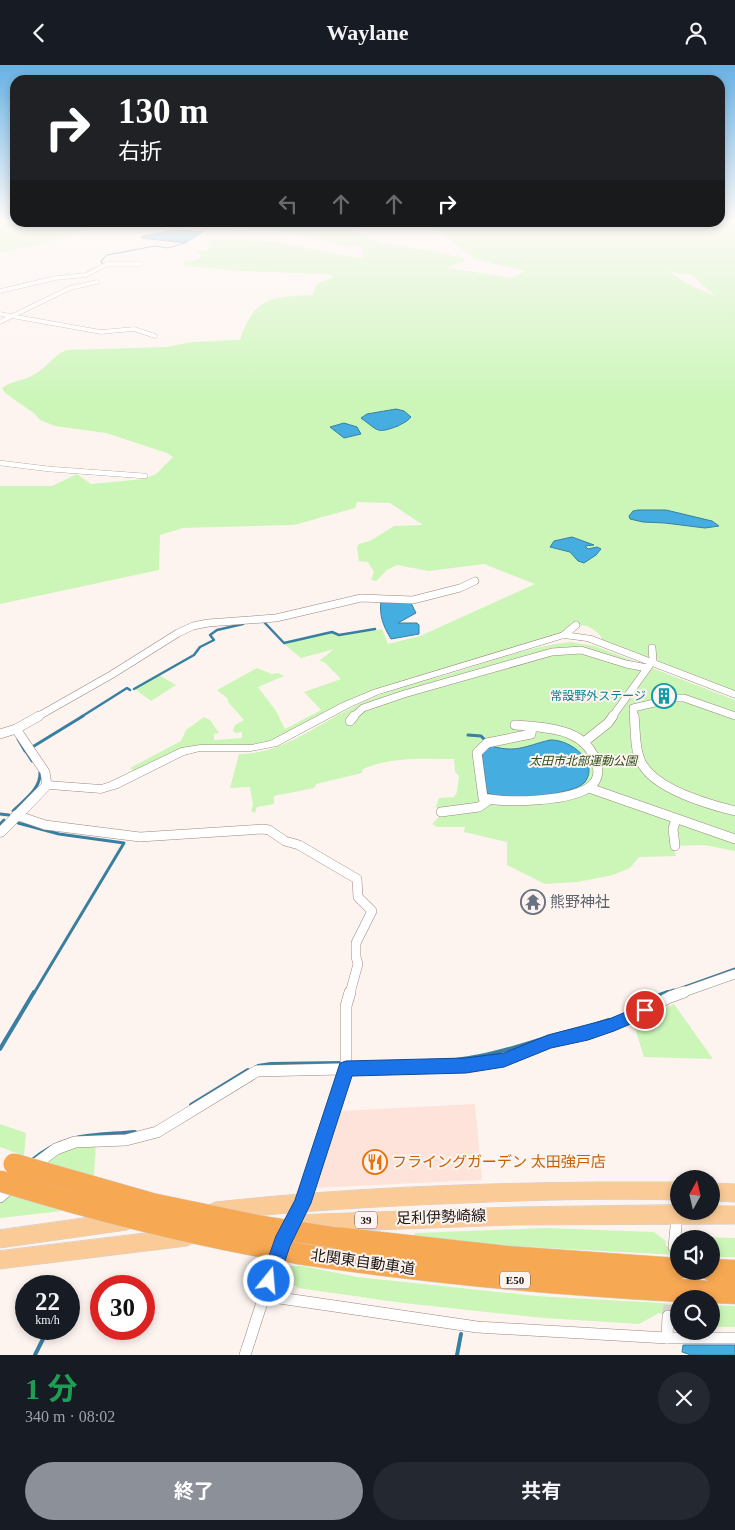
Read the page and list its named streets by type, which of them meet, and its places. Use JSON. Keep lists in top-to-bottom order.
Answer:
{
  "streets": {
    "highway": ["北関東自動車道", "E50"],
    "main road": ["足利伊勢崎線", "39"]
  },
  "parks": ["太田市北部運動公園"],
  "places": {
    "building": ["常設野外ステージ"],
    "temple": ["熊野神社"],
    "restaurant": ["フライングガーデン 太田強戸店"]
  },
  "north": "top",
  "page": {
    "header": "Waylane",
    "turn": ["130 m", "右折"],
    "speed": "22 km/h",
    "limit": "30",
    "heading": ["1 分", "340 m · 08:02"],
    "buttons": ["終了", "共有"]
  }
}
